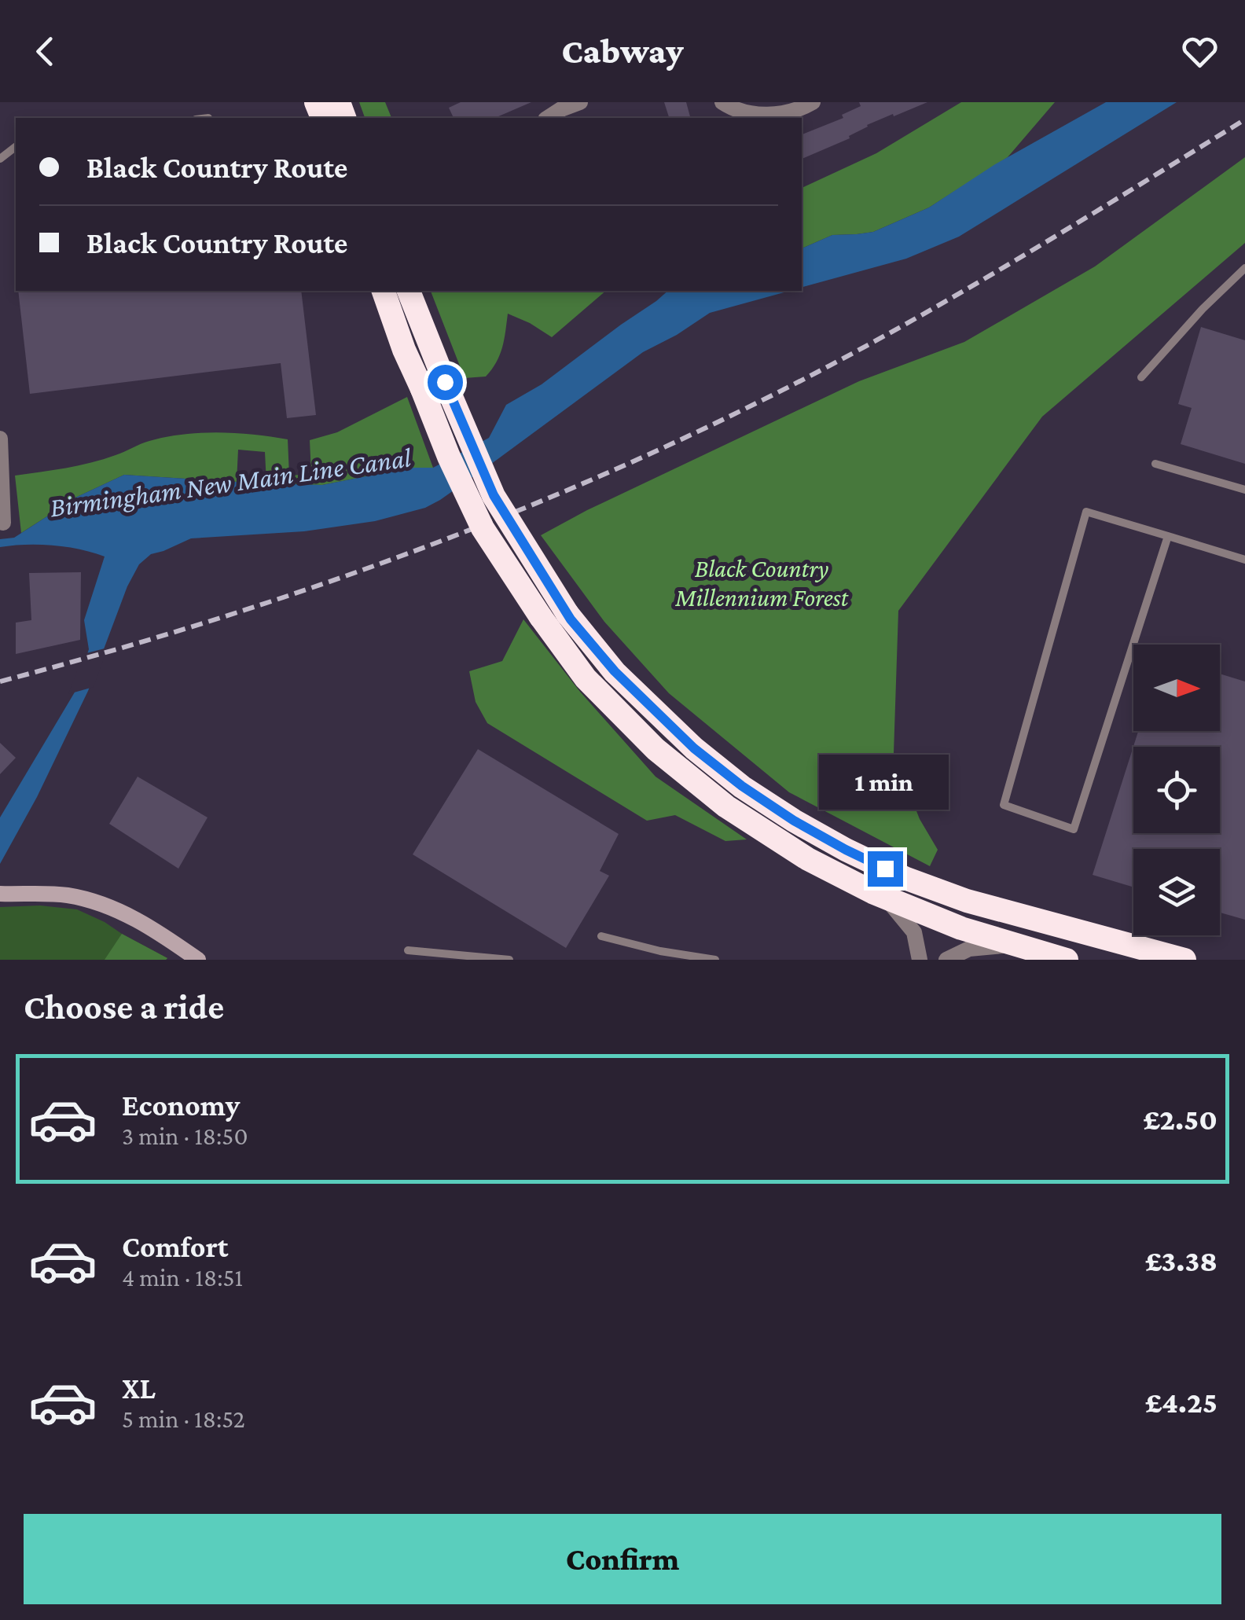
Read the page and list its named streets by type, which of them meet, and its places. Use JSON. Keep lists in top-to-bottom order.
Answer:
{
  "water": ["Birmingham New Main Line Canal"],
  "parks": ["Black Country Millennium Forest"],
  "north": "right",
  "page": {
    "header": "Cabway",
    "banner": ["Black Country Route", "Black Country Route"],
    "bubble": "1 min",
    "heading": "Choose a ride",
    "list": [
      {
        "name": "Economy",
        "note": "3 min · 18:50",
        "value": "£2.50"
      },
      {
        "name": "Comfort",
        "note": "4 min · 18:51",
        "value": "£3.38"
      },
      {
        "name": "XL",
        "note": "5 min · 18:52",
        "value": "£4.25"
      }
    ],
    "buttons": "Confirm"
  }
}
